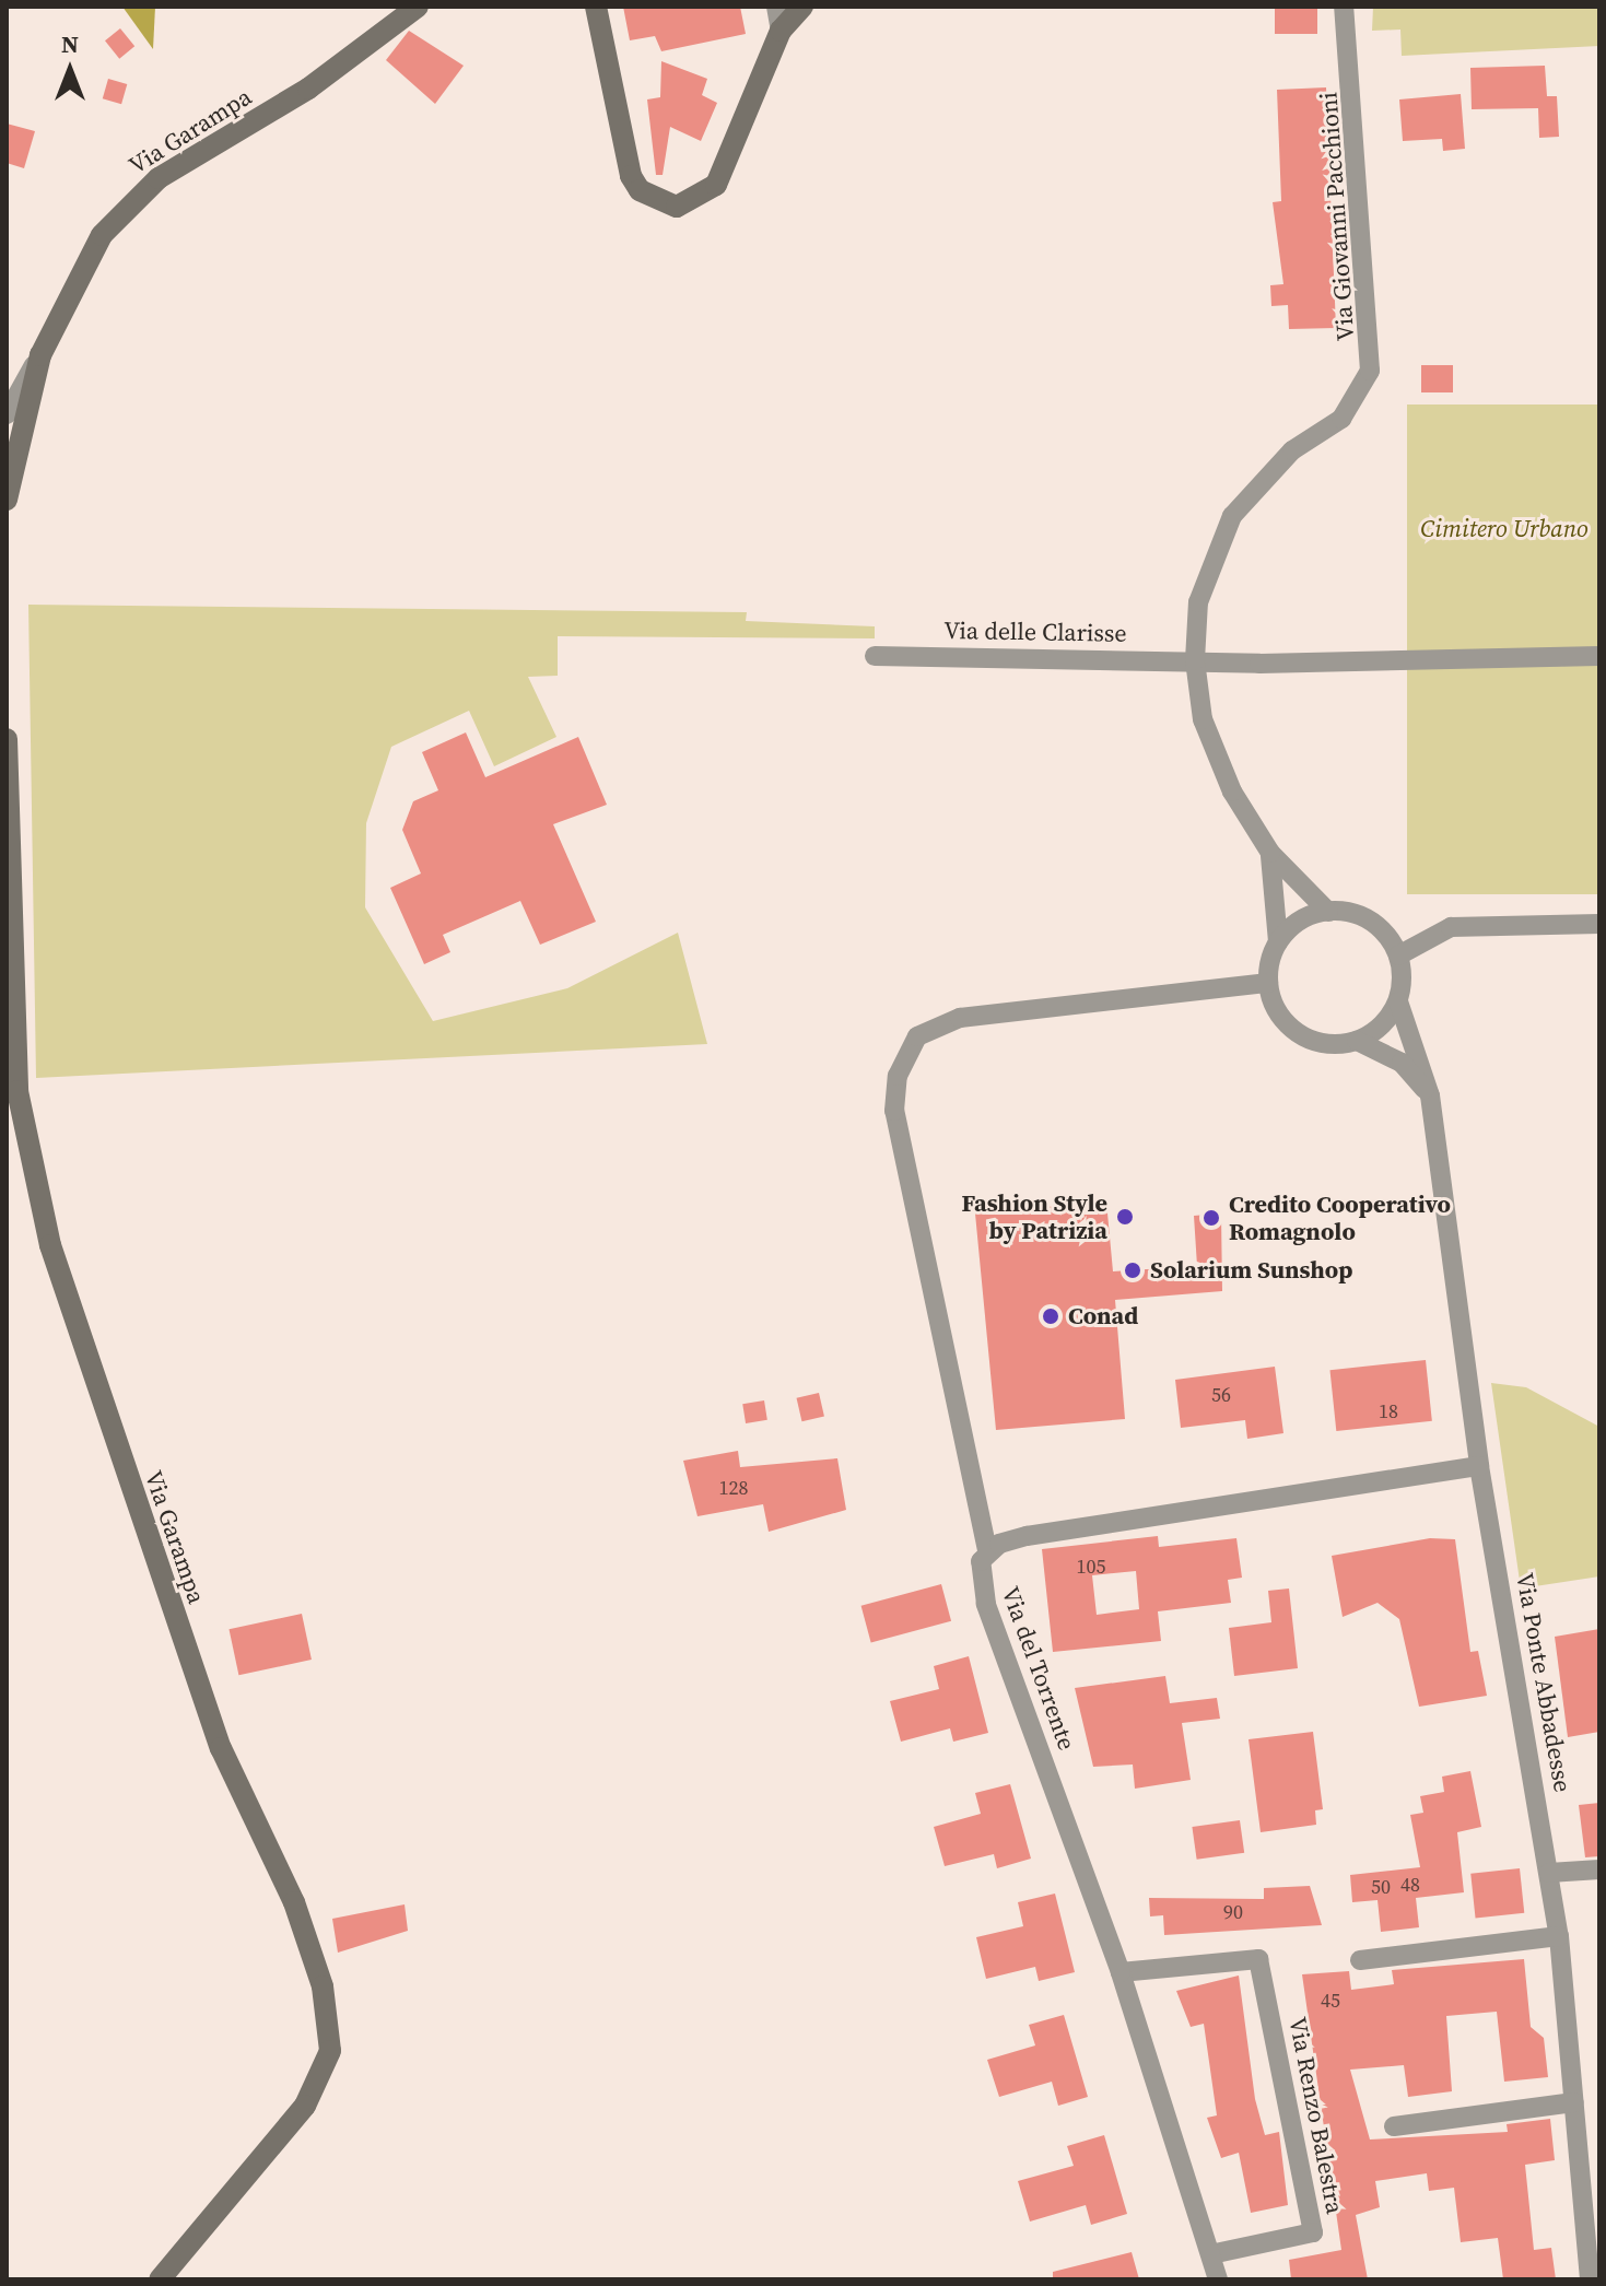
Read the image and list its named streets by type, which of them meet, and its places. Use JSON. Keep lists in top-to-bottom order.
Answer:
{
  "streets": {
    "street": [
      "Via Garampa",
      "Via Giovanni Pacchioni",
      "Via delle Clarisse",
      "Via del Torrente",
      "Via Ponte Abbadesse",
      "Via Renzo Balestra"
    ]
  },
  "crossings": [
    ["Via Giovanni Pacchioni", "Via delle Clarisse"],
    ["Via del Torrente", "Via Ponte Abbadesse"],
    ["Via del Torrente", "Via Renzo Balestra"]
  ],
  "parks": ["Cimitero Urbano"],
  "places": [
    "Fashion Style by Patrizia",
    "Credito Cooperativo Romagnolo",
    "Solarium Sunshop",
    "Conad"
  ],
  "house_numbers": [
    "56",
    "18",
    "128",
    "105",
    "48",
    "50",
    "90",
    "45"
  ],
  "north": "top"
}
